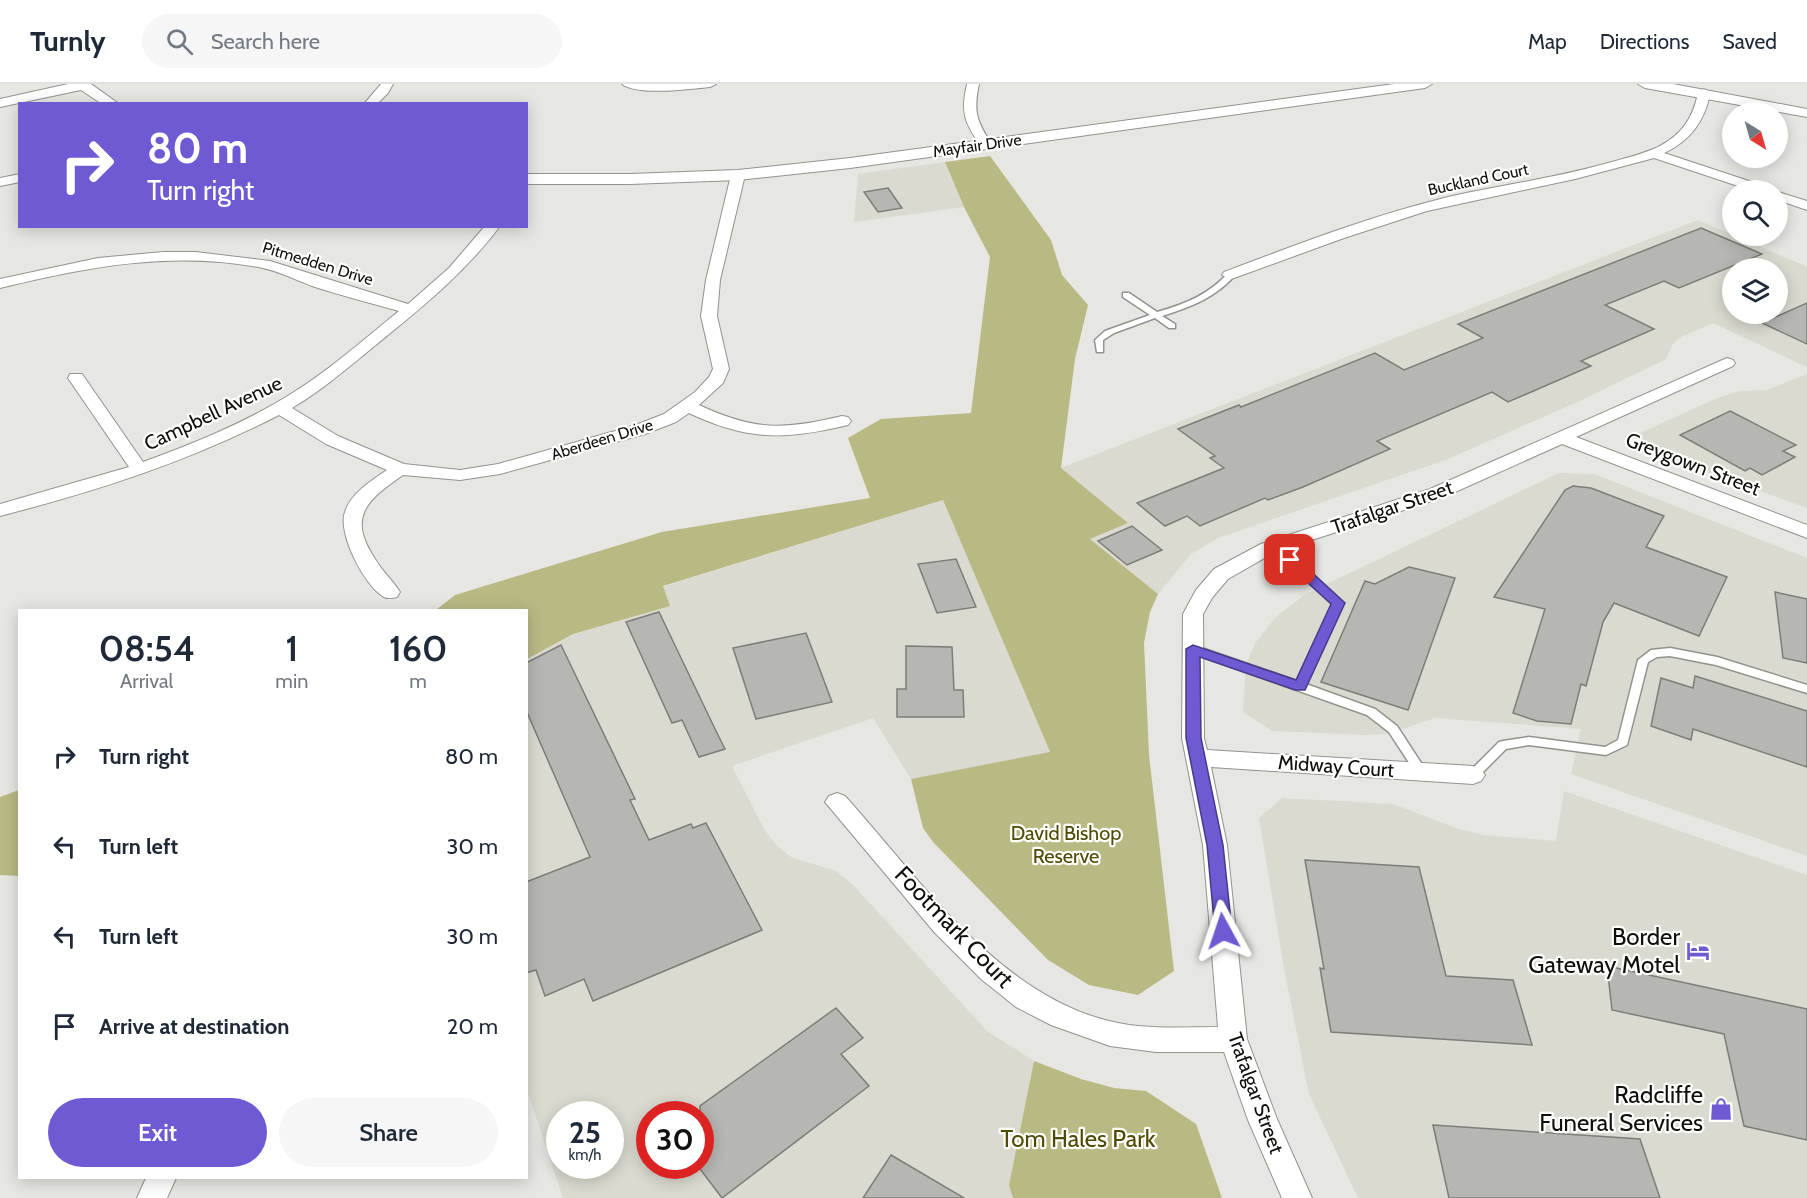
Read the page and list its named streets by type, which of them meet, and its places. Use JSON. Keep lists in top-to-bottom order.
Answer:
{
  "streets": {
    "street": [
      "Mayfair Drive",
      "Buckland Court",
      "Pitmedden Drive",
      "Campbell Avenue",
      "Aberdeen Drive",
      "Greygown Street",
      "Trafalgar Street",
      "Midway Court",
      "Footmark Court"
    ]
  },
  "crossings": [
    ["Mayfair Drive", "Aberdeen Drive"],
    ["Pitmedden Drive", "Campbell Avenue"],
    ["Campbell Avenue", "Aberdeen Drive"],
    ["Greygown Street", "Trafalgar Street"],
    ["Trafalgar Street", "Midway Court"],
    ["Trafalgar Street", "Footmark Court"]
  ],
  "parks": ["David Bishop Reserve", "Tom Hales Park"],
  "places": {
    "hotel": ["Border Gateway Motel"],
    "shop": ["Radcliffe Funeral Services"]
  },
  "north": "bottom right",
  "page": {
    "header": "Turnly",
    "search": "Search here",
    "nav": ["Map", "Directions", "Saved"],
    "turn": ["80 m", "Turn right"],
    "eta": [
      "08:54",
      "Arrival",
      "1",
      "min",
      "160",
      "m"
    ],
    "list": [
      {
        "name": "Turn right",
        "value": "80 m"
      },
      {
        "name": "Turn left",
        "value": "30 m"
      },
      {
        "name": "Turn left",
        "value": "30 m"
      },
      {
        "name": "Arrive at destination",
        "value": "20 m"
      }
    ],
    "buttons": ["Exit", "Share"],
    "speed": "25 km/h",
    "limit": "30"
  }
}
